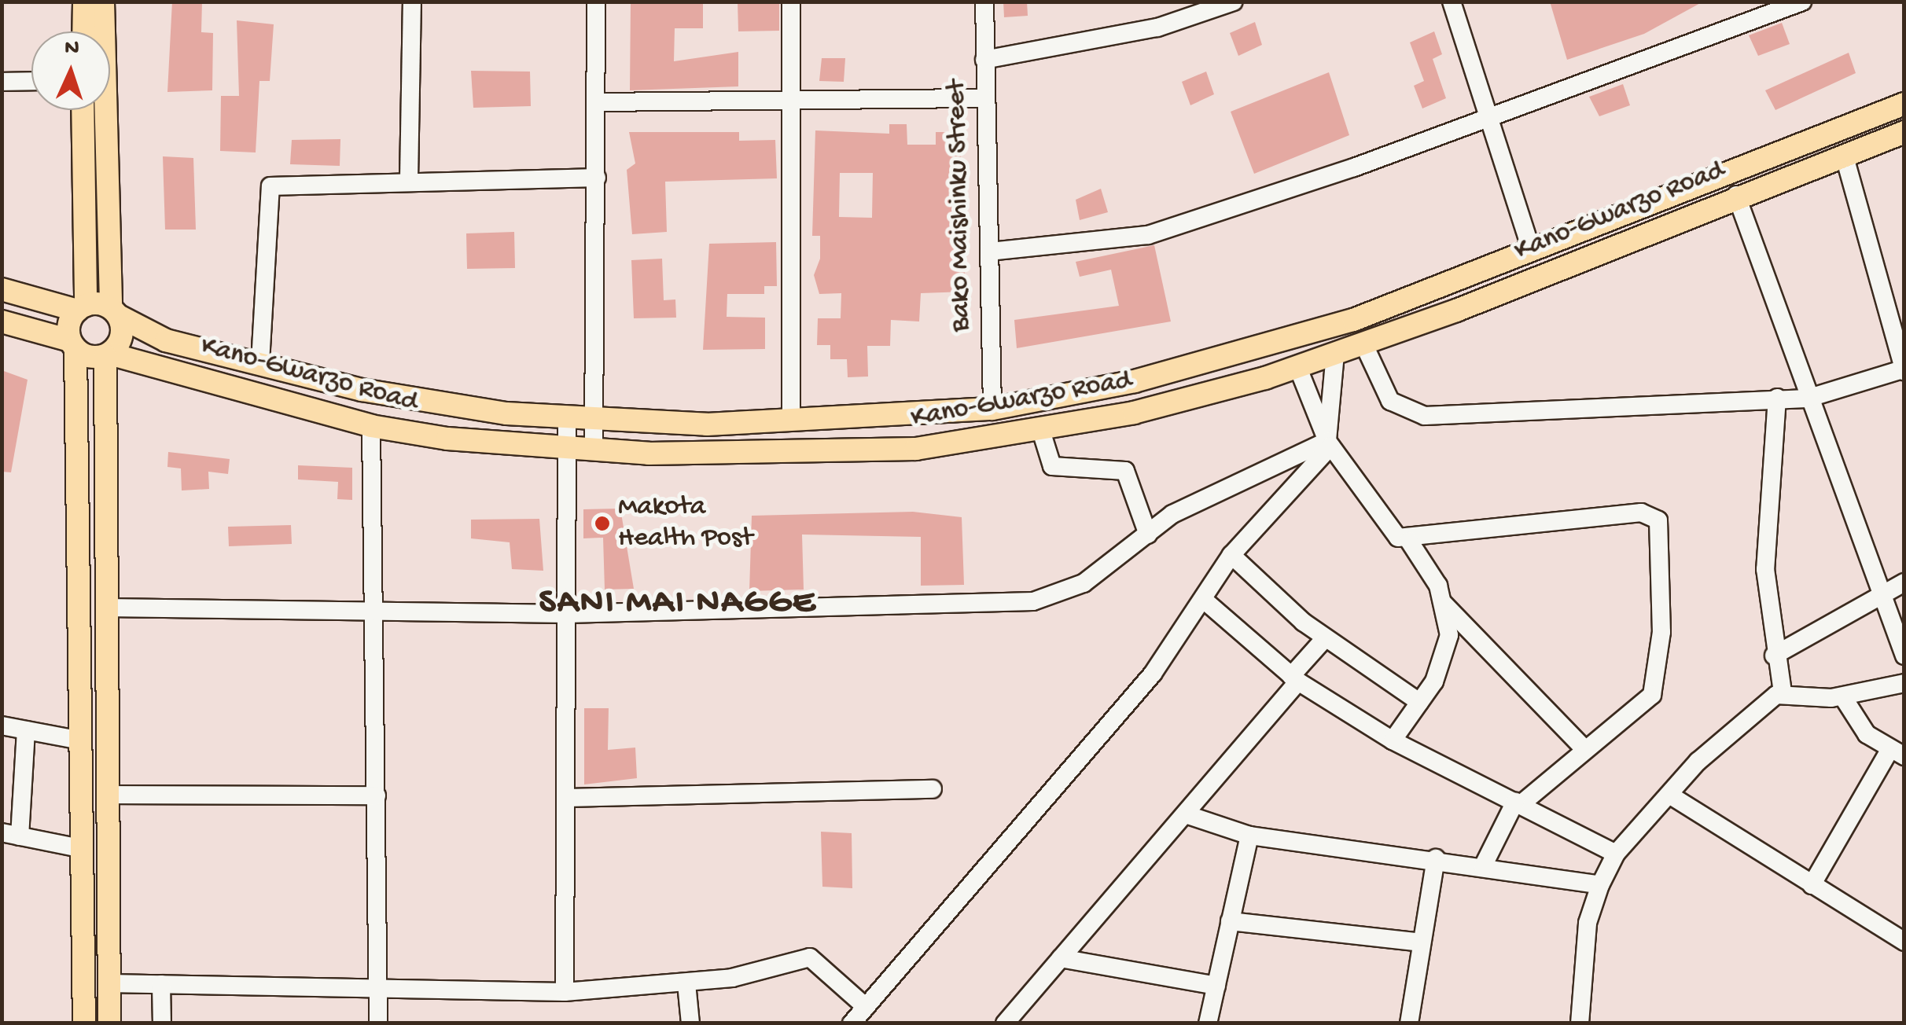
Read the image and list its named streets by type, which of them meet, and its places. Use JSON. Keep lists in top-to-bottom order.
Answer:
{
  "streets": {
    "main road": ["Kano-Gwarzo Road"],
    "street": ["Bako Maishinku Street"]
  },
  "crossings": [
    ["Bako Maishinku Street", "Kano-Gwarzo Road"]
  ],
  "districts": ["SANI MAI NAGGE"],
  "places": ["Makota Health Post"],
  "north": "top"
}
